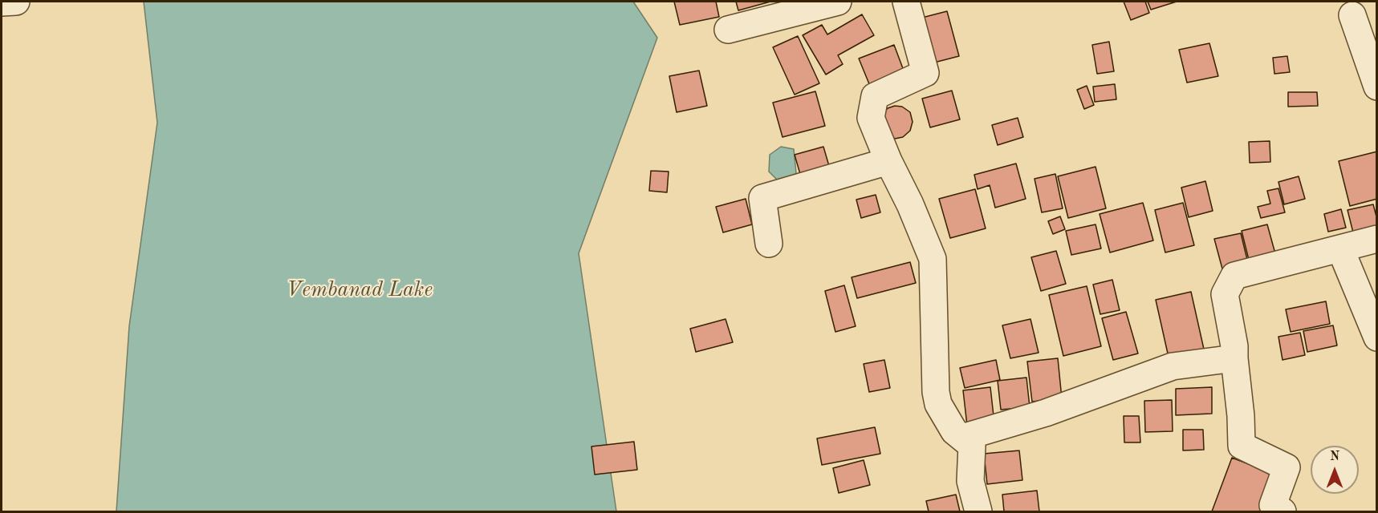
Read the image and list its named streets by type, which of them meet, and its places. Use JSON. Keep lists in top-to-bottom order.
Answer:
{
  "water": ["Vembanad Lake"],
  "north": "top"
}
